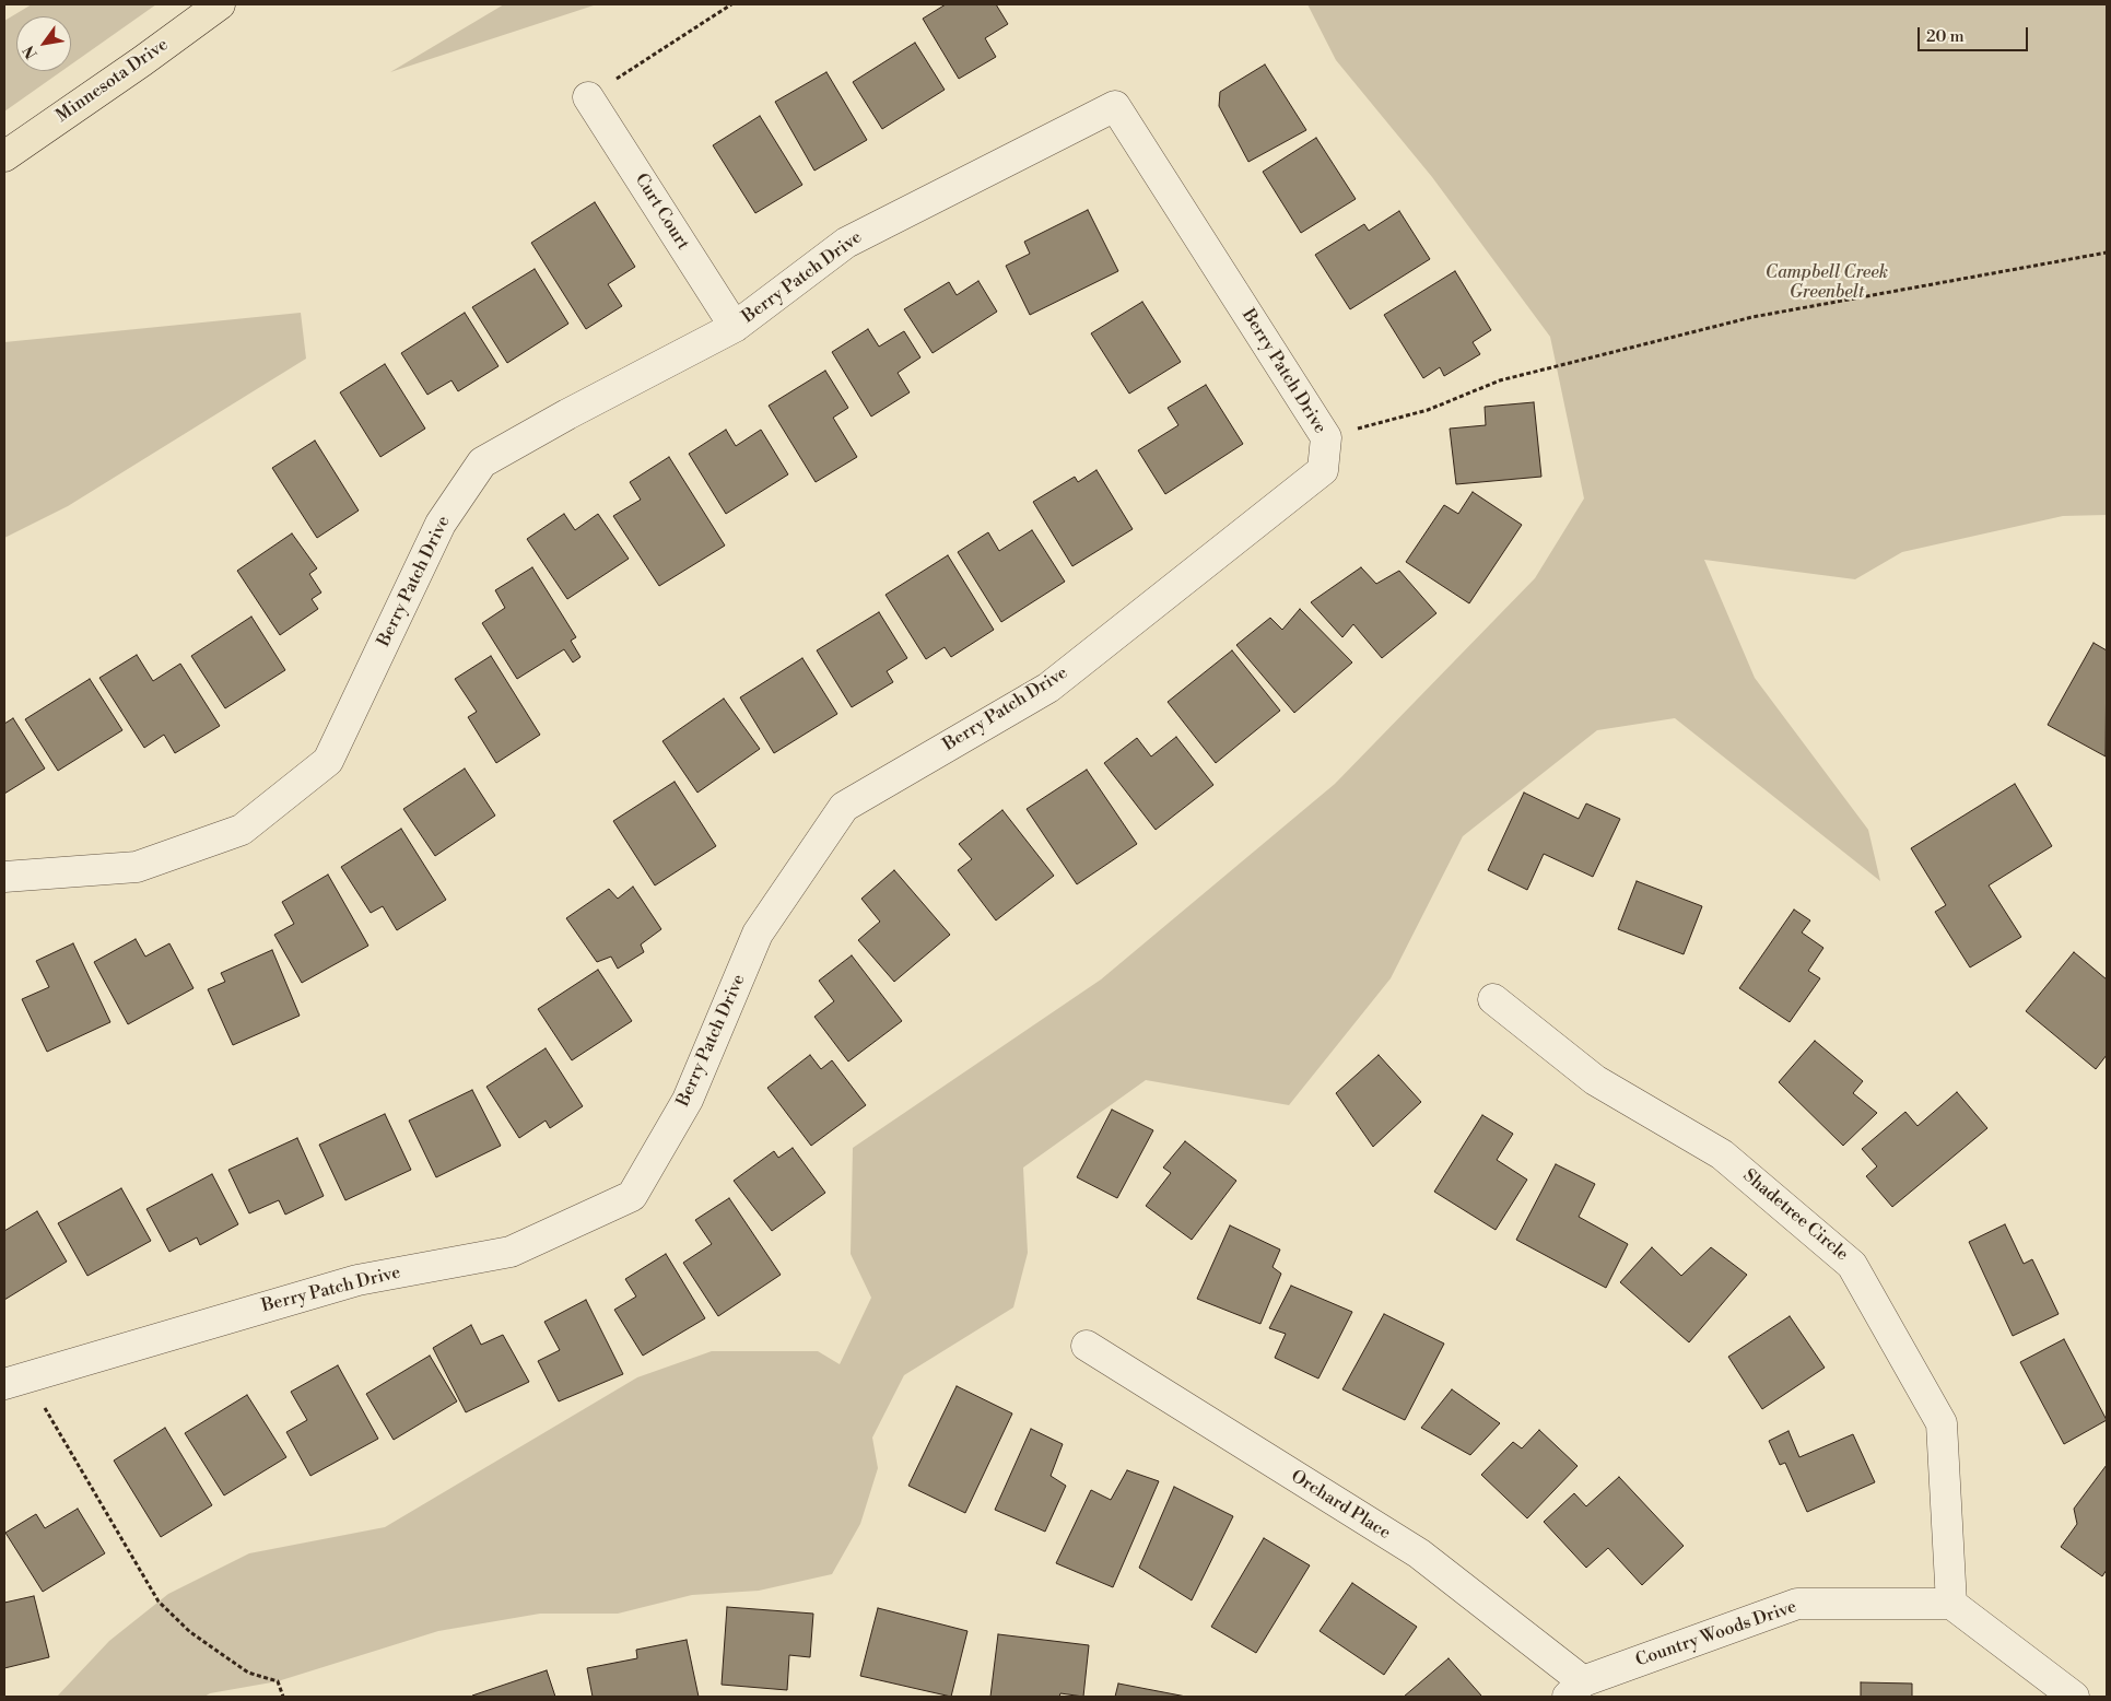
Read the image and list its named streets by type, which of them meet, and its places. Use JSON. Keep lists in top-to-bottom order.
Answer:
{
  "streets": {
    "highway": ["Minnesota Drive"],
    "street": [
      "Curt Court",
      "Berry Patch Drive",
      "Shadetree Circle",
      "Orchard Place",
      "Country Woods Drive"
    ]
  },
  "crossings": [
    ["Curt Court", "Berry Patch Drive"],
    ["Shadetree Circle", "Country Woods Drive"],
    ["Orchard Place", "Country Woods Drive"]
  ],
  "parks": ["Campbell Creek Greenbelt"],
  "scale_bar": "20 m",
  "north": "bottom left"
}
